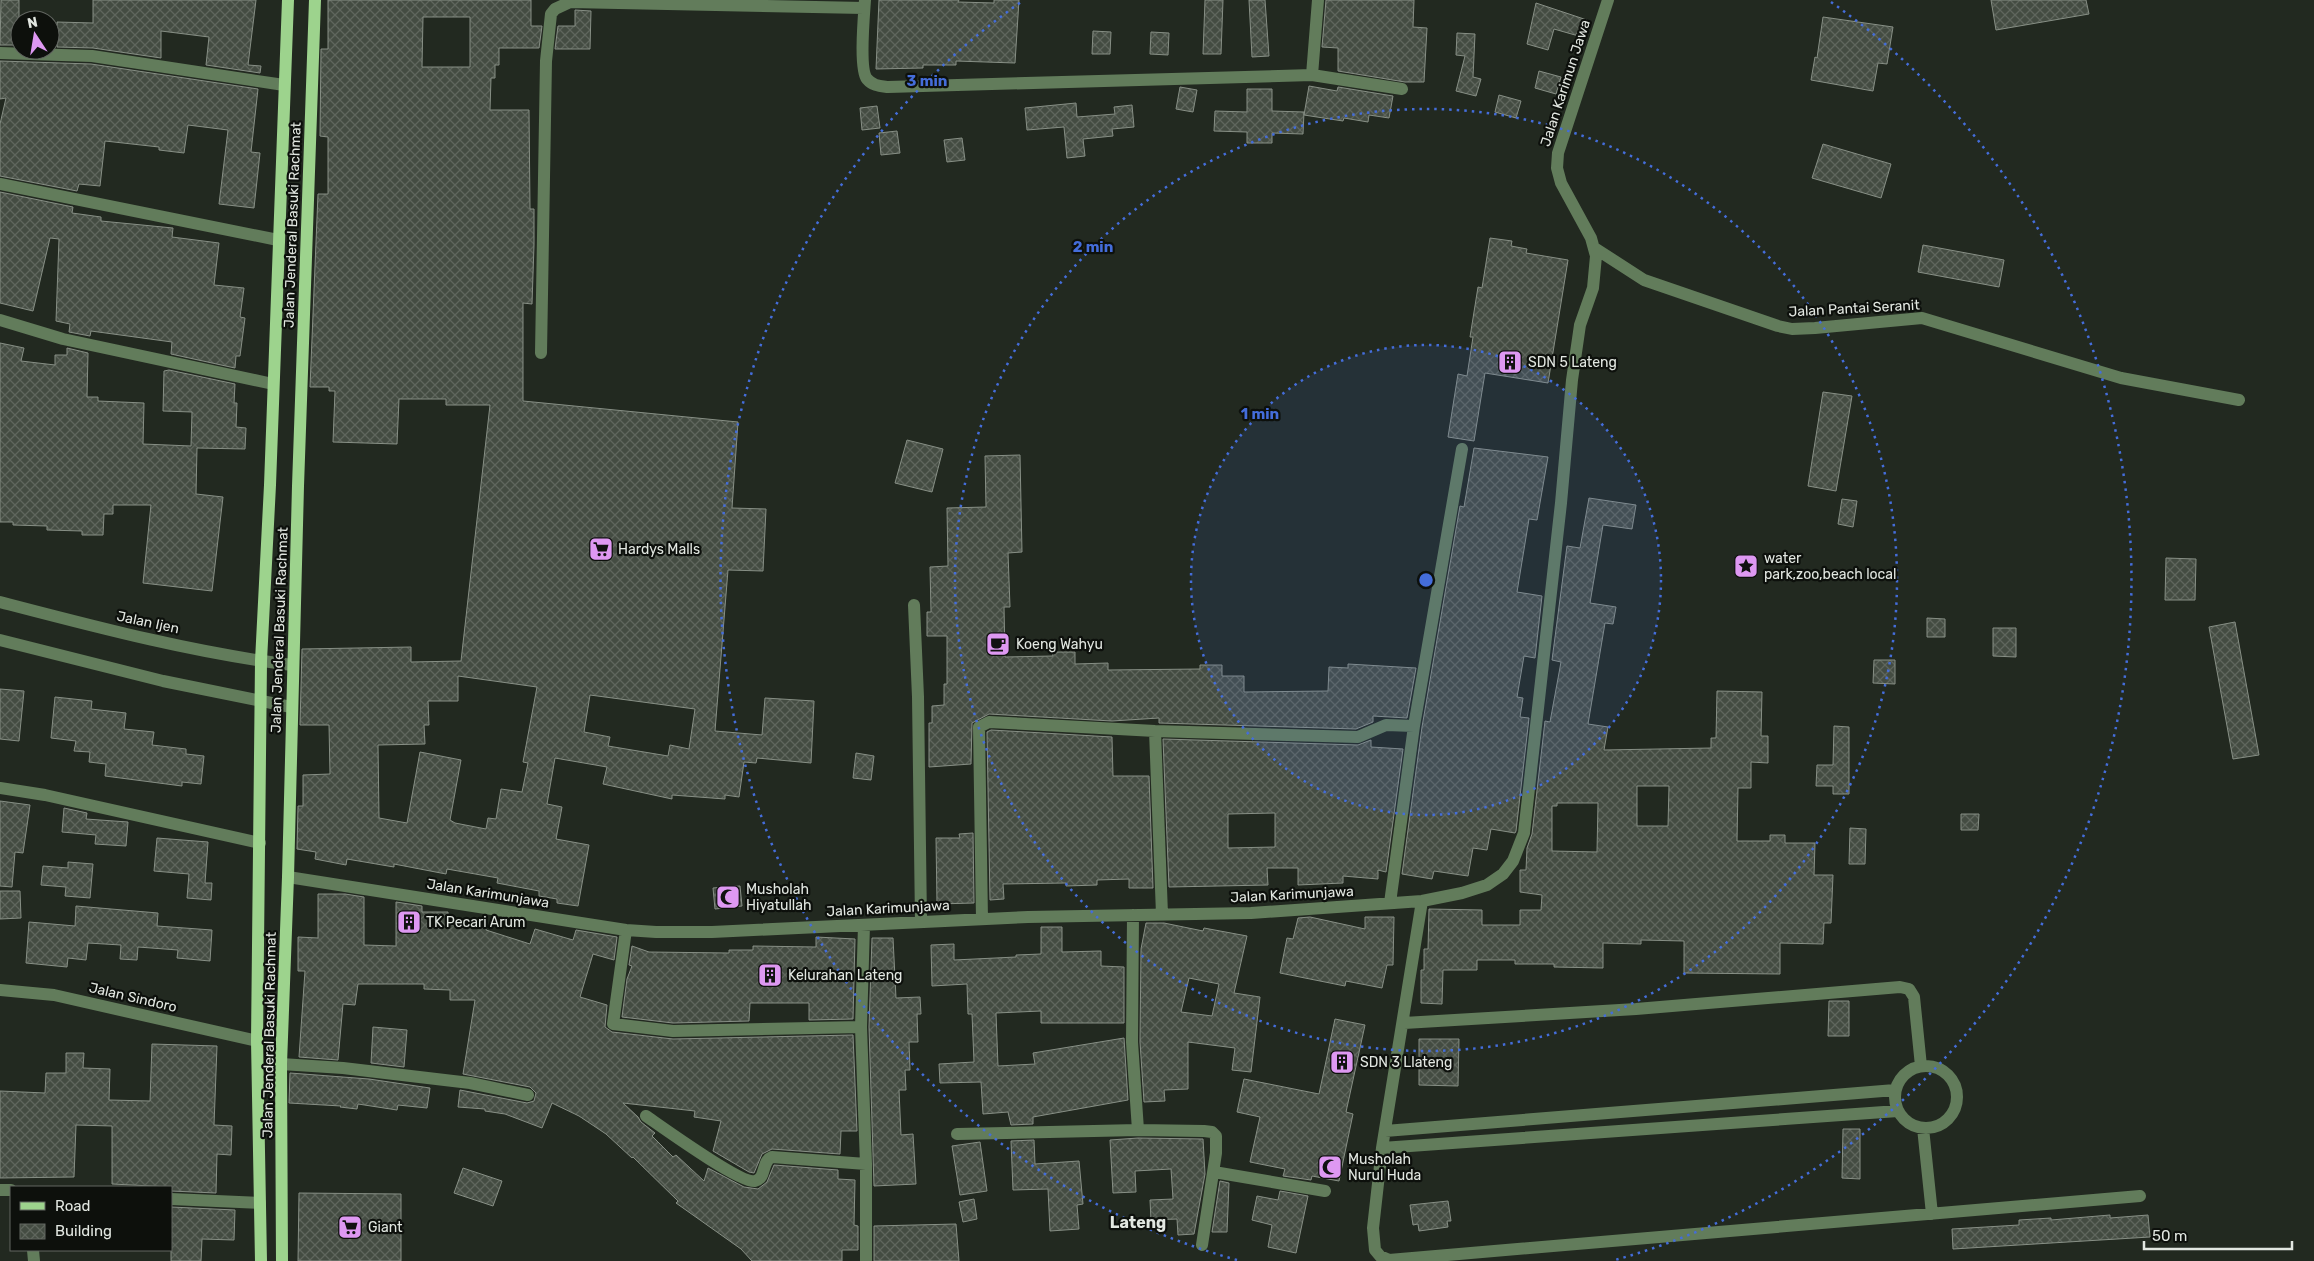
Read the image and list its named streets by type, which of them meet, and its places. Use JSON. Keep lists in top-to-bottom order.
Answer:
{
  "streets": {
    "main road": ["Jalan Jenderal Basuki Rachmat"],
    "street": [
      "Jalan Karimun Jawa",
      "Jalan Pantai Seranit",
      "Jalan Ijen",
      "Jalan Karimunjawa",
      "Jalan Sindoro"
    ]
  },
  "crossings": [
    ["Jalan Karimun Jawa", "Jalan Pantai Seranit"],
    ["Jalan Karimun Jawa", "Jalan Karimunjawa"],
    ["Jalan Jenderal Basuki Rachmat", "Jalan Ijen"],
    ["Jalan Jenderal Basuki Rachmat", "Jalan Karimunjawa"],
    ["Jalan Jenderal Basuki Rachmat", "Jalan Sindoro"],
    ["Jalan Pantai Seranit", "Jalan Karimunjawa"]
  ],
  "districts": ["Lateng"],
  "places": {
    "building": [
      "SDN 5 Lateng",
      "TK Pecari Arum",
      "Kelurahan Lateng",
      "SDN 3 Llateng"
    ],
    "supermarket": ["Hardys Malls", "Giant"],
    "place": ["water park,zoo,beach local"],
    "cafe": ["Koeng Wahyu"],
    "mosque": ["Musholah Hiyatullah", "Musholah Nurul Huda"]
  },
  "legend": ["Road", "Building"],
  "scale_bar": "50 m",
  "north": "top",
  "rings": ["3 min", "2 min", "1 min"]
}
